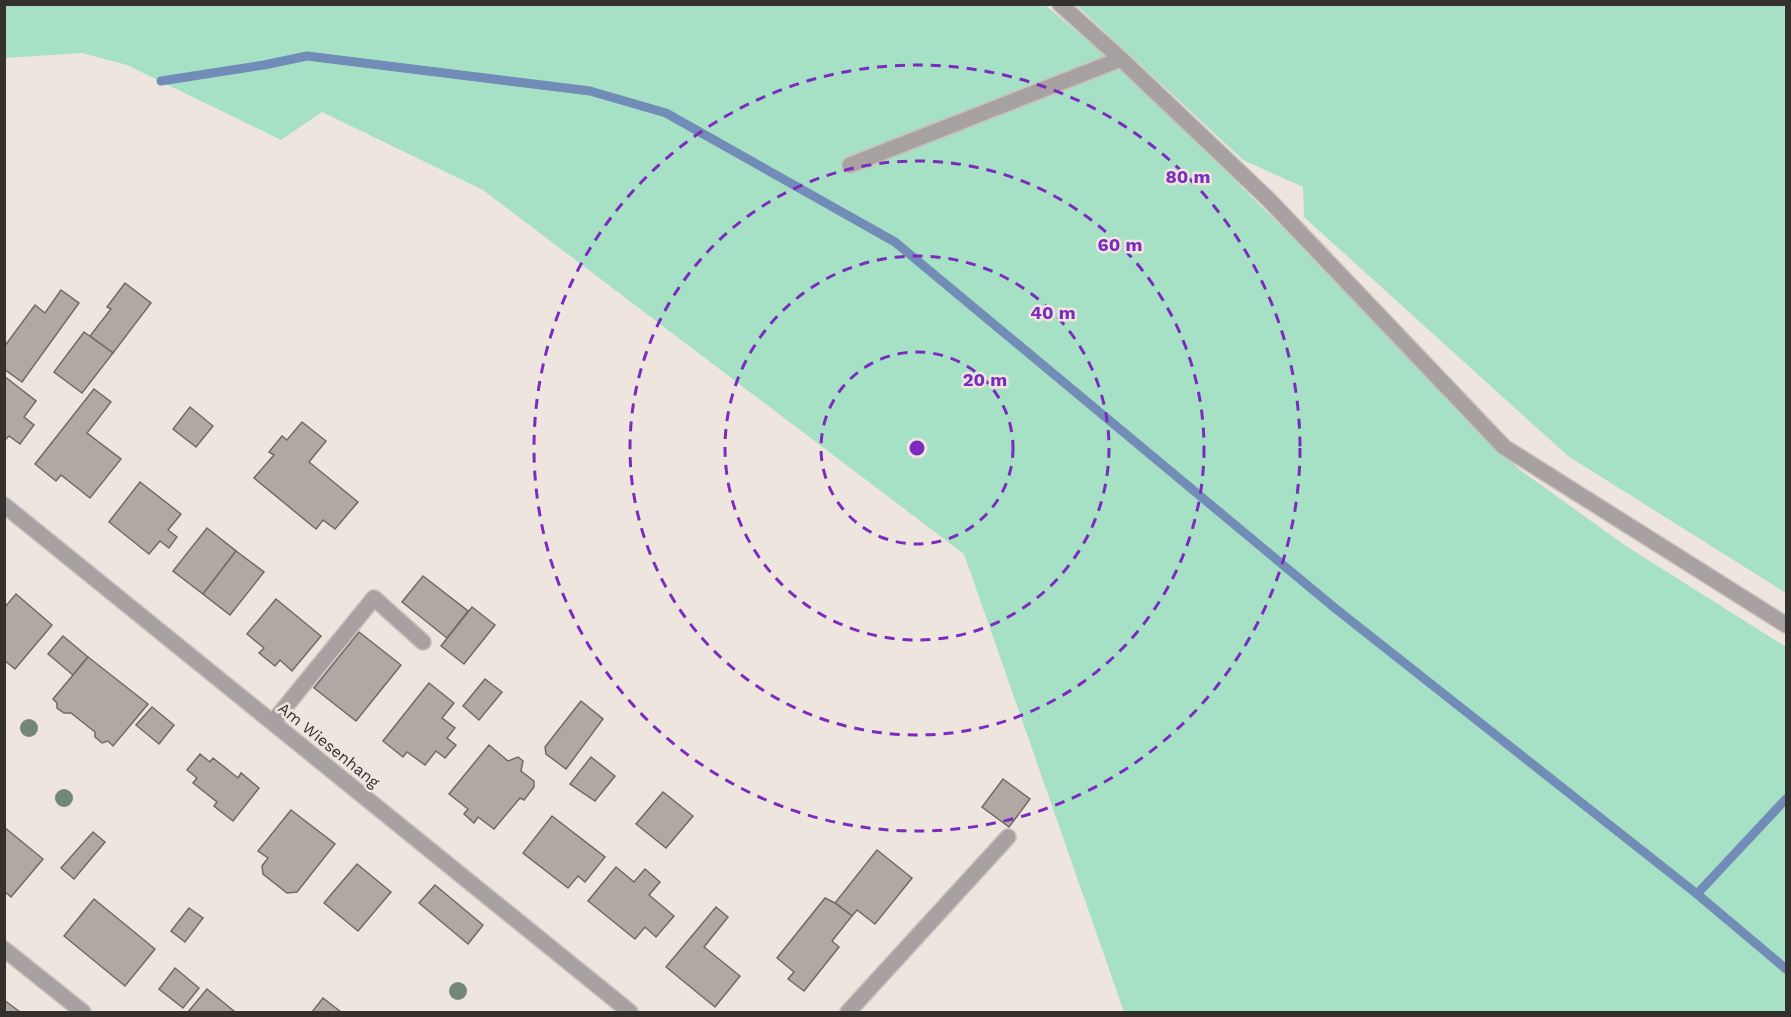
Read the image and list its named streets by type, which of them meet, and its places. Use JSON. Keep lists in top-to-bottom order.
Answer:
{
  "streets": {
    "street": ["Am Wiesenhang"]
  },
  "rings": [
    "80 m",
    "60 m",
    "40 m",
    "20 m"
  ]
}
